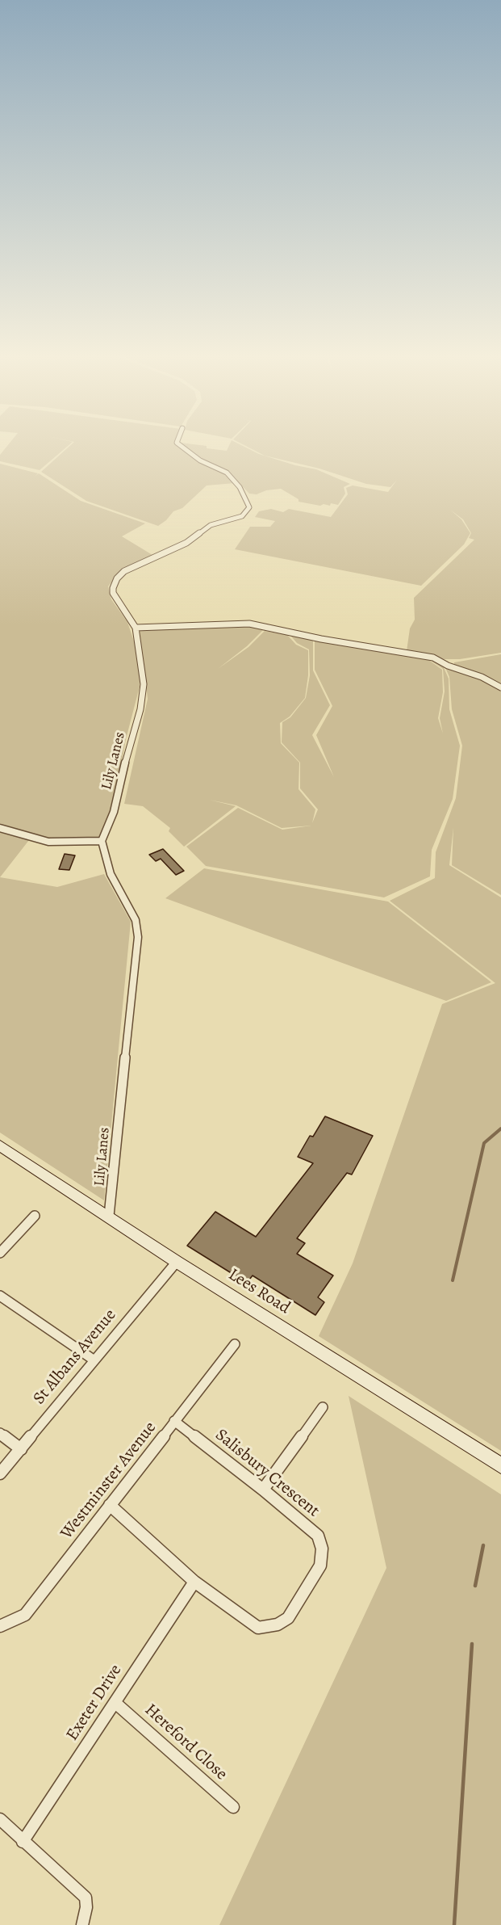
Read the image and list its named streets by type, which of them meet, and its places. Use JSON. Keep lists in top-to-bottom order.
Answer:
{
  "streets": {
    "main road": ["Lees Road"],
    "street": [
      "Lily Lanes",
      "St Albans Avenue",
      "Salisbury Crescent",
      "Westminster Avenue",
      "Exeter Drive",
      "Hereford Close"
    ]
  },
  "crossings": [
    ["Lily Lanes", "Lees Road"],
    ["Lees Road", "St Albans Avenue"],
    ["Salisbury Crescent", "Westminster Avenue"],
    ["Salisbury Crescent", "Exeter Drive"],
    ["Exeter Drive", "Hereford Close"]
  ]
}
